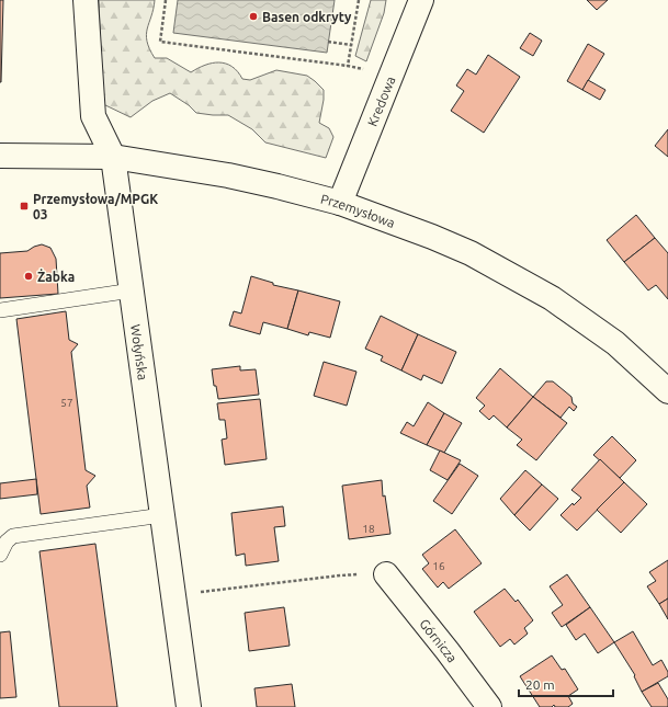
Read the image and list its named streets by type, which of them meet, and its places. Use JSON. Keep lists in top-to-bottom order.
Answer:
{
  "streets": {
    "street": [
      "Kredowa",
      "Przemysłowa",
      "Wołyńska",
      "Górnicza"
    ]
  },
  "crossings": [
    ["Kredowa", "Przemysłowa"],
    ["Przemysłowa", "Wołyńska"]
  ],
  "places": {
    "other": ["Basen odkryty", "Żabka"],
    "transit": ["Przemysłowa/MPGK 03"]
  },
  "house_numbers": ["57", "18", "16"],
  "scale_bar": "20 m"
}
